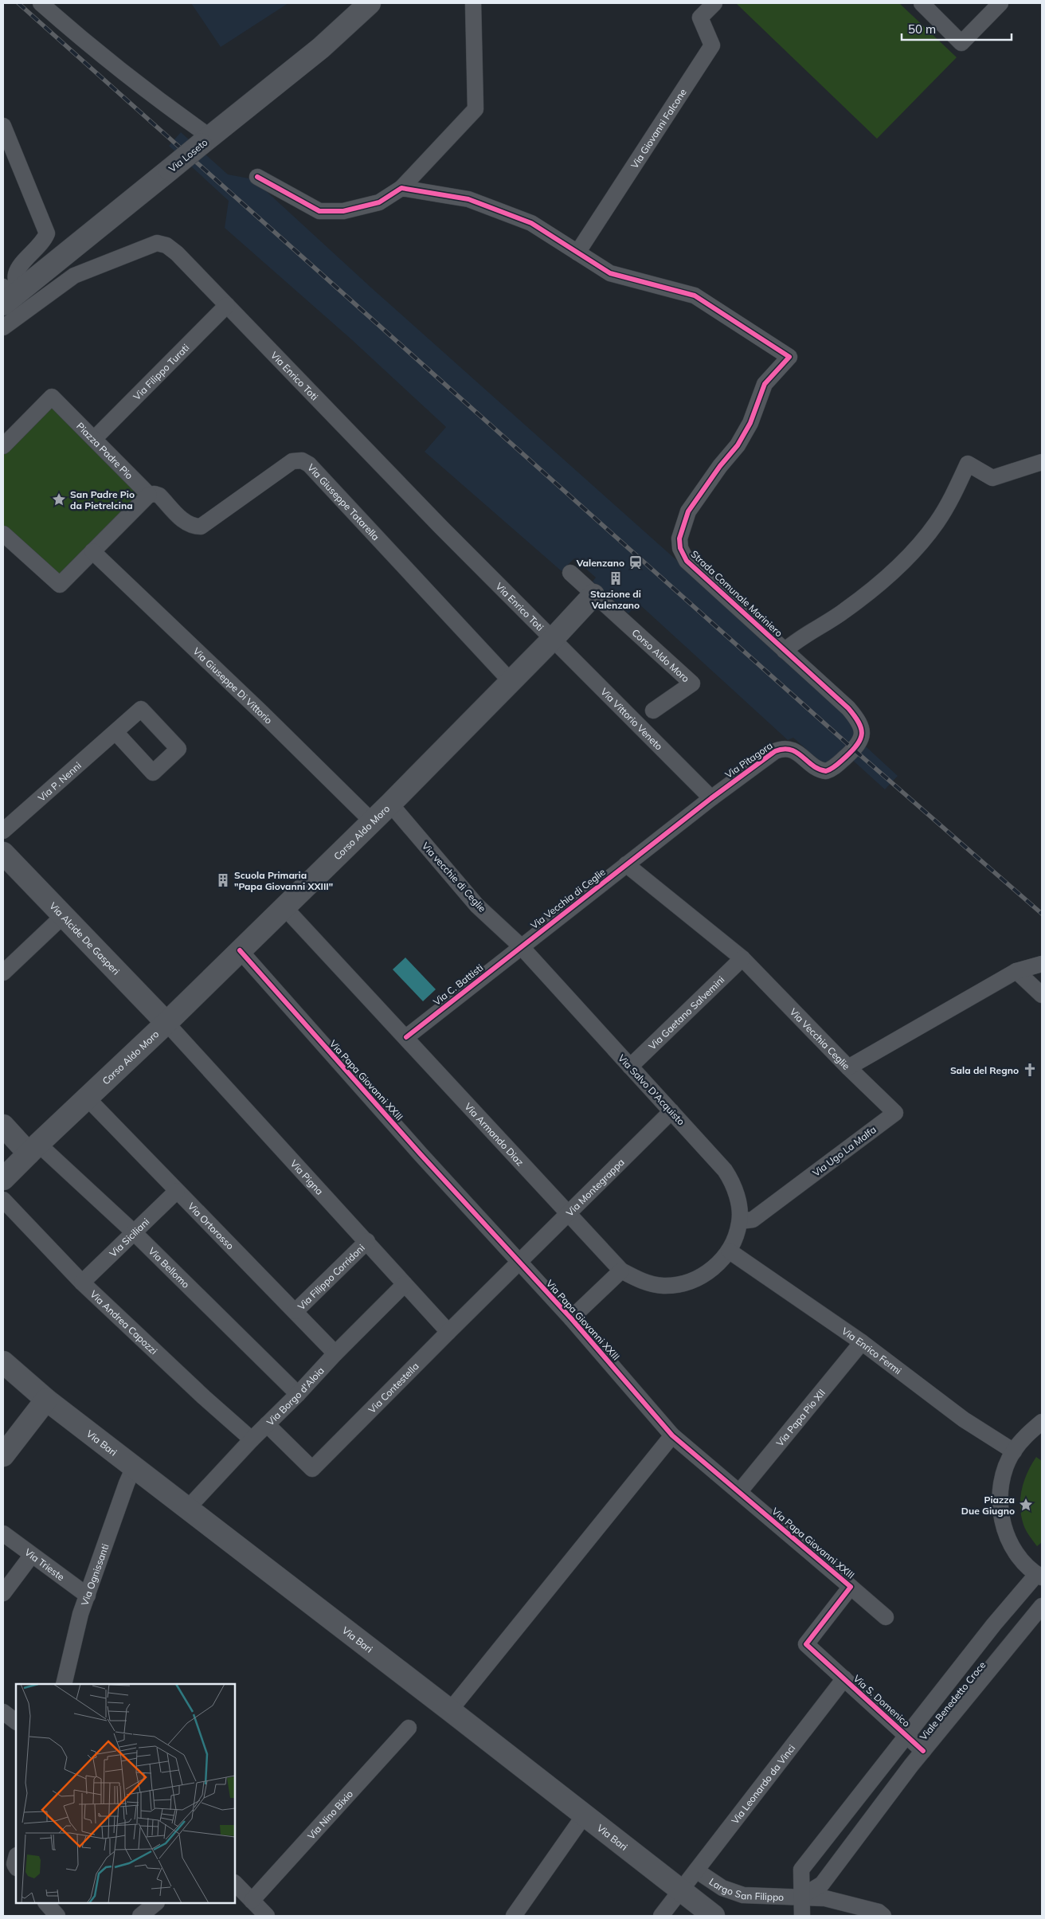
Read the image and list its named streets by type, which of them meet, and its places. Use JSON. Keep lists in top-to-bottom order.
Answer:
{
  "streets": {
    "street": [
      "Via Giovanni Falcone",
      "Via Loseto",
      "Via Filippo Turati",
      "Via Enrico Toti",
      "Piazza Padre Pio",
      "Via Giuseppe Tatarella",
      "Strada Comunale Mariniero",
      "Corso Aldo Moro",
      "Via Giuseppe Di Vittorio",
      "Via Vittorio Veneto",
      "Via Pitagora",
      "Via P. Nenni",
      "Via vecchie di Ceglie",
      "Via Vecchia di Ceglie",
      "Via Alcide De Gasperi",
      "Via C. Battisti",
      "Via Gaetano Salvemini",
      "Via Vecchia Ceglie",
      "Via Papa Giovanni XXIII",
      "Via Salvo D'Acquisto",
      "Via Armando Diaz",
      "Via Ugo La Malfa",
      "Via Pigna",
      "Via Montegrappa",
      "Via Ortorosso",
      "Via Siciliani",
      "Via Bellomo",
      "Via Filippo Corridoni",
      "Via Andrea Capozzi",
      "Via Enrico Fermi",
      "Via Contestella",
      "Via Borgo d'Aloia",
      "Via Papa Pio XII",
      "Via Bari",
      "Via Trieste",
      "Via Ognissanti",
      "Via S. Domenico",
      "Viale Benedetto Croce",
      "Via Leonardo da Vinci",
      "Via Nino Bixio",
      "Largo San Filippo"
    ]
  },
  "crossings": [
    ["Via Giovanni Falcone", "Strada Comunale Mariniero"],
    ["Via Filippo Turati", "Via Enrico Toti"],
    ["Via Filippo Turati", "Piazza Padre Pio"],
    ["Via Enrico Toti", "Corso Aldo Moro"],
    ["Via Enrico Toti", "Via Vittorio Veneto"],
    ["Piazza Padre Pio", "Via Giuseppe Tatarella"],
    ["Via Giuseppe Tatarella", "Corso Aldo Moro"],
    ["Strada Comunale Mariniero", "Via Pitagora"],
    ["Corso Aldo Moro", "Via Giuseppe Di Vittorio"],
    ["Corso Aldo Moro", "Via Vittorio Veneto"],
    ["Corso Aldo Moro", "Via vecchie di Ceglie"],
    ["Corso Aldo Moro", "Via Alcide De Gasperi"],
    ["Corso Aldo Moro", "Via Papa Giovanni XXIII"],
    ["Corso Aldo Moro", "Via Armando Diaz"],
    ["Corso Aldo Moro", "Via Pigna"],
    ["Corso Aldo Moro", "Via Ortorosso"],
    ["Corso Aldo Moro", "Via Bellomo"],
    ["Via Vittorio Veneto", "Via Pitagora"],
    ["Via Pitagora", "Via Vecchia di Ceglie"],
    ["Via Pitagora", "Via Vecchia Ceglie"],
    ["Via vecchie di Ceglie", "Via Vecchia di Ceglie"],
    ["Via vecchie di Ceglie", "Via C. Battisti"],
    ["Via vecchie di Ceglie", "Via Salvo D'Acquisto"],
    ["Via Vecchia di Ceglie", "Via C. Battisti"],
    ["Via Vecchia di Ceglie", "Via Vecchia Ceglie"],
    ["Via Vecchia di Ceglie", "Via Salvo D'Acquisto"],
    ["Via Alcide De Gasperi", "Via Pigna"],
    ["Via C. Battisti", "Via Salvo D'Acquisto"],
    ["Via C. Battisti", "Via Armando Diaz"],
    ["Via Gaetano Salvemini", "Via Vecchia Ceglie"],
    ["Via Gaetano Salvemini", "Via Salvo D'Acquisto"],
    ["Via Vecchia Ceglie", "Via Ugo La Malfa"],
    ["Via Papa Giovanni XXIII", "Via Montegrappa"],
    ["Via Papa Giovanni XXIII", "Via Contestella"],
    ["Via Papa Giovanni XXIII", "Via Papa Pio XII"],
    ["Via Papa Giovanni XXIII", "Via S. Domenico"],
    ["Via Papa Giovanni XXIII", "Via Leonardo da Vinci"],
    ["Via Salvo D'Acquisto", "Via Armando Diaz"],
    ["Via Salvo D'Acquisto", "Via Ugo La Malfa"],
    ["Via Salvo D'Acquisto", "Via Montegrappa"],
    ["Via Salvo D'Acquisto", "Via Enrico Fermi"],
    ["Via Armando Diaz", "Via Montegrappa"],
    ["Via Armando Diaz", "Via Enrico Fermi"],
    ["Via Pigna", "Via Filippo Corridoni"],
    ["Via Pigna", "Via Contestella"],
    ["Via Pigna", "Via Borgo d'Aloia"],
    ["Via Montegrappa", "Via Contestella"],
    ["Via Ortorosso", "Via Siciliani"],
    ["Via Ortorosso", "Via Filippo Corridoni"],
    ["Via Ortorosso", "Via Borgo d'Aloia"],
    ["Via Siciliani", "Via Bellomo"],
    ["Via Siciliani", "Via Andrea Capozzi"],
    ["Via Bellomo", "Via Borgo d'Aloia"],
    ["Via Andrea Capozzi", "Via Borgo d'Aloia"],
    ["Via Enrico Fermi", "Via Papa Pio XII"],
    ["Via Contestella", "Via Borgo d'Aloia"],
    ["Via Borgo d'Aloia", "Via Bari"],
    ["Via Bari", "Via Ognissanti"],
    ["Via Bari", "Via Leonardo da Vinci"],
    ["Via Trieste", "Via Ognissanti"],
    ["Via S. Domenico", "Viale Benedetto Croce"],
    ["Via S. Domenico", "Via Leonardo da Vinci"],
    ["Viale Benedetto Croce", "Largo San Filippo"],
    ["Via Leonardo da Vinci", "Largo San Filippo"]
  ],
  "places": {
    "place": ["San Padre Pio da Pietrelcina", "Piazza Due Giugno"],
    "station": ["Valenzano"],
    "building": ["Stazione di Valenzano", "Scuola Primaria \"Papa Giovanni XXIII\""],
    "church": ["Sala del Regno"]
  },
  "scale_bar": "50 m"
}
